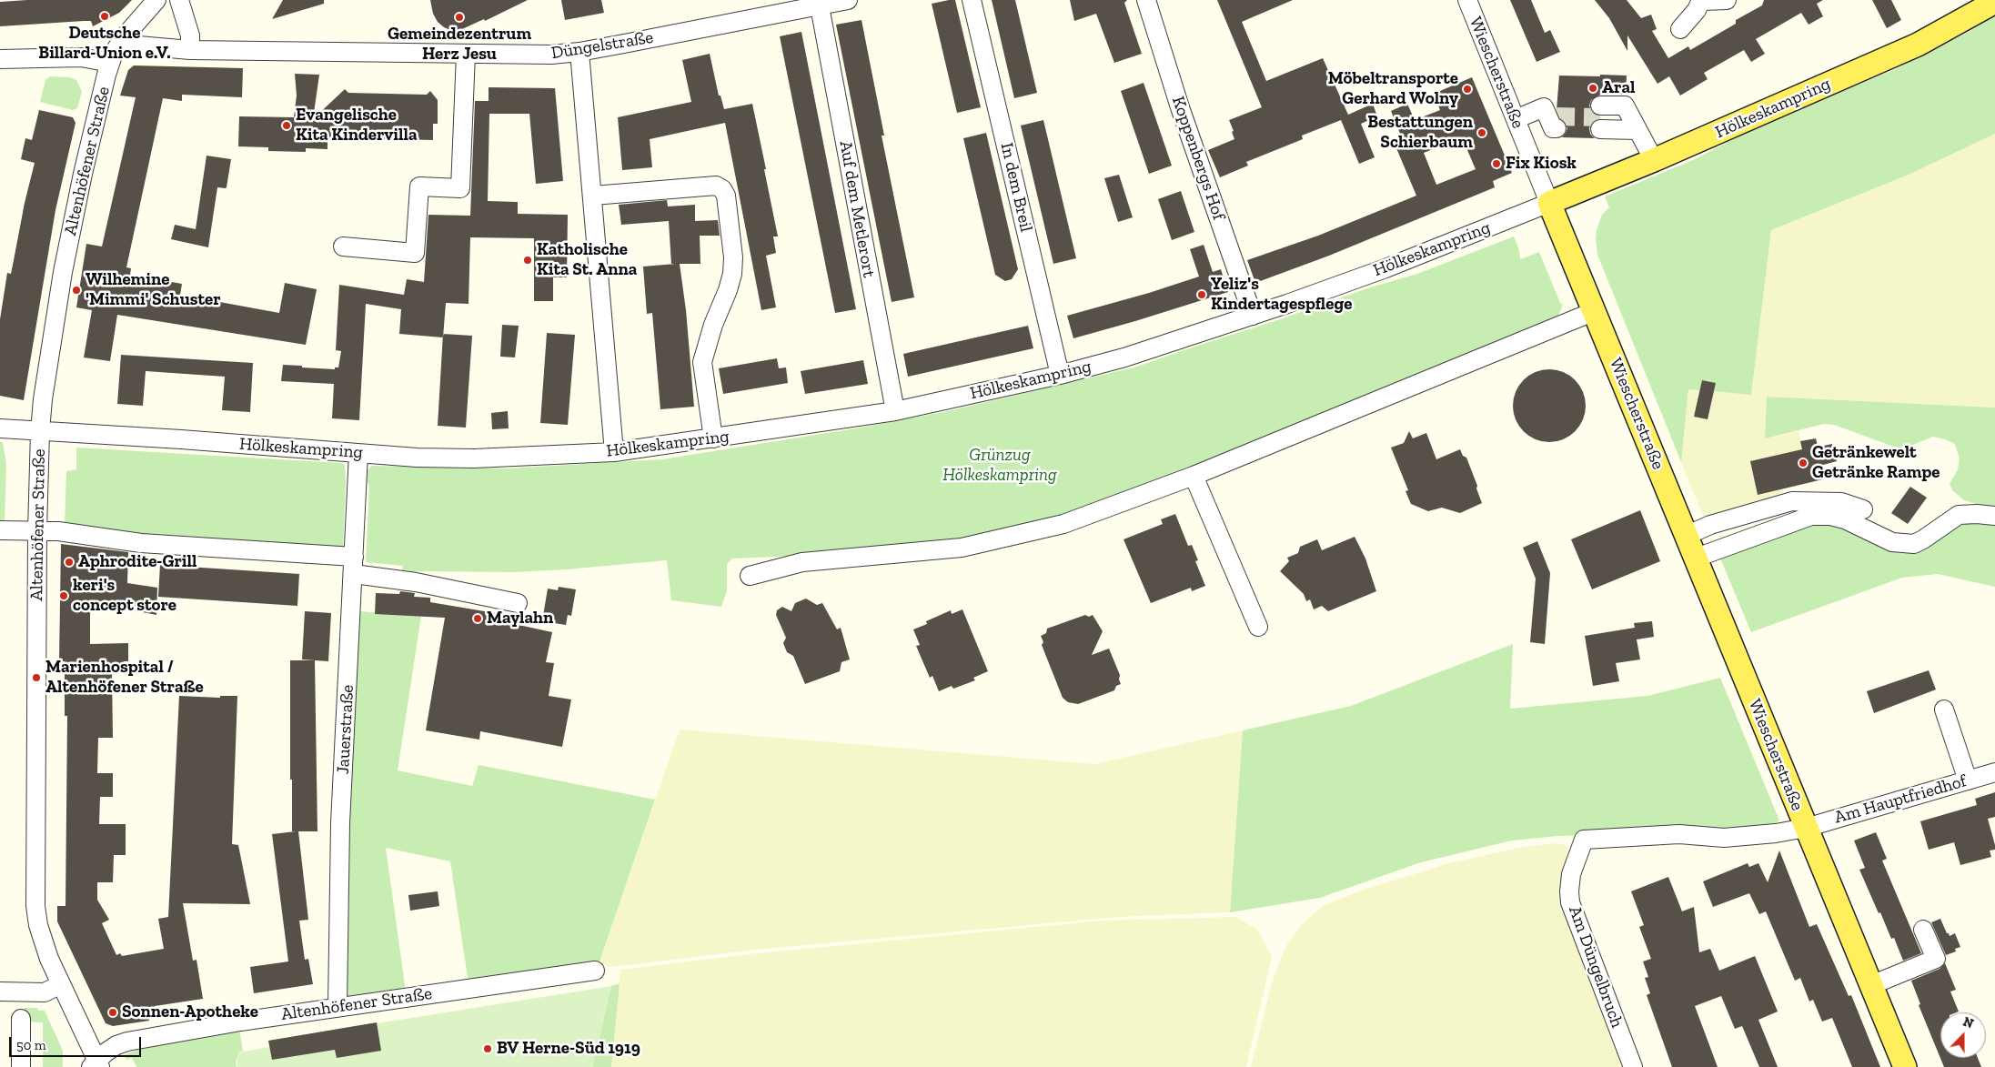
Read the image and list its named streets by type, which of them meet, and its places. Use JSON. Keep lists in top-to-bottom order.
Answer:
{
  "streets": {
    "main road": ["Wiescherstraße", "Hölkeskampring"],
    "street": [
      "Düngelstraße",
      "Koppenbergs Hof",
      "Altenhöfener Straße",
      "In dem Breil",
      "Auf dem Metlerort",
      "Jauerstraße",
      "Am Hauptfriedhof",
      "Am Düngelbruch"
    ]
  },
  "crossings": [
    ["Düngelstraße", "Altenhöfener Straße"],
    ["Düngelstraße", "Auf dem Metlerort"],
    ["Wiescherstraße", "Hölkeskampring"],
    ["Wiescherstraße", "Am Hauptfriedhof"],
    ["Wiescherstraße", "Am Düngelbruch"],
    ["Hölkeskampring", "Koppenbergs Hof"],
    ["Hölkeskampring", "Altenhöfener Straße"],
    ["Hölkeskampring", "In dem Breil"],
    ["Hölkeskampring", "Auf dem Metlerort"],
    ["Hölkeskampring", "Jauerstraße"],
    ["Altenhöfener Straße", "Jauerstraße"]
  ],
  "parks": ["Grünzug Hölkeskampring"],
  "places": [
    "Deutsche Billard-Union e.V.",
    "Gemeindezentrum Herz Jesu",
    "Aral",
    "Möbeltransporte Gerhard Wolny",
    "Evangelische Kita Kindervilla",
    "Bestattungen Schierbaum",
    "Fix Kiosk",
    "Katholische Kita St. Anna",
    "Wilhemine 'Mimmi' Schuster",
    "Yeliz's Kindertagespflege",
    "Getränkewelt Getränke Rampe",
    "Aphrodite-Grill",
    "keri's concept store",
    "Maylahn",
    "Marienhospital / Altenhöfener Straße",
    "Sonnen-Apotheke",
    "BV Herne-Süd 1919"
  ],
  "scale_bar": "50 m",
  "north": "top"
}
